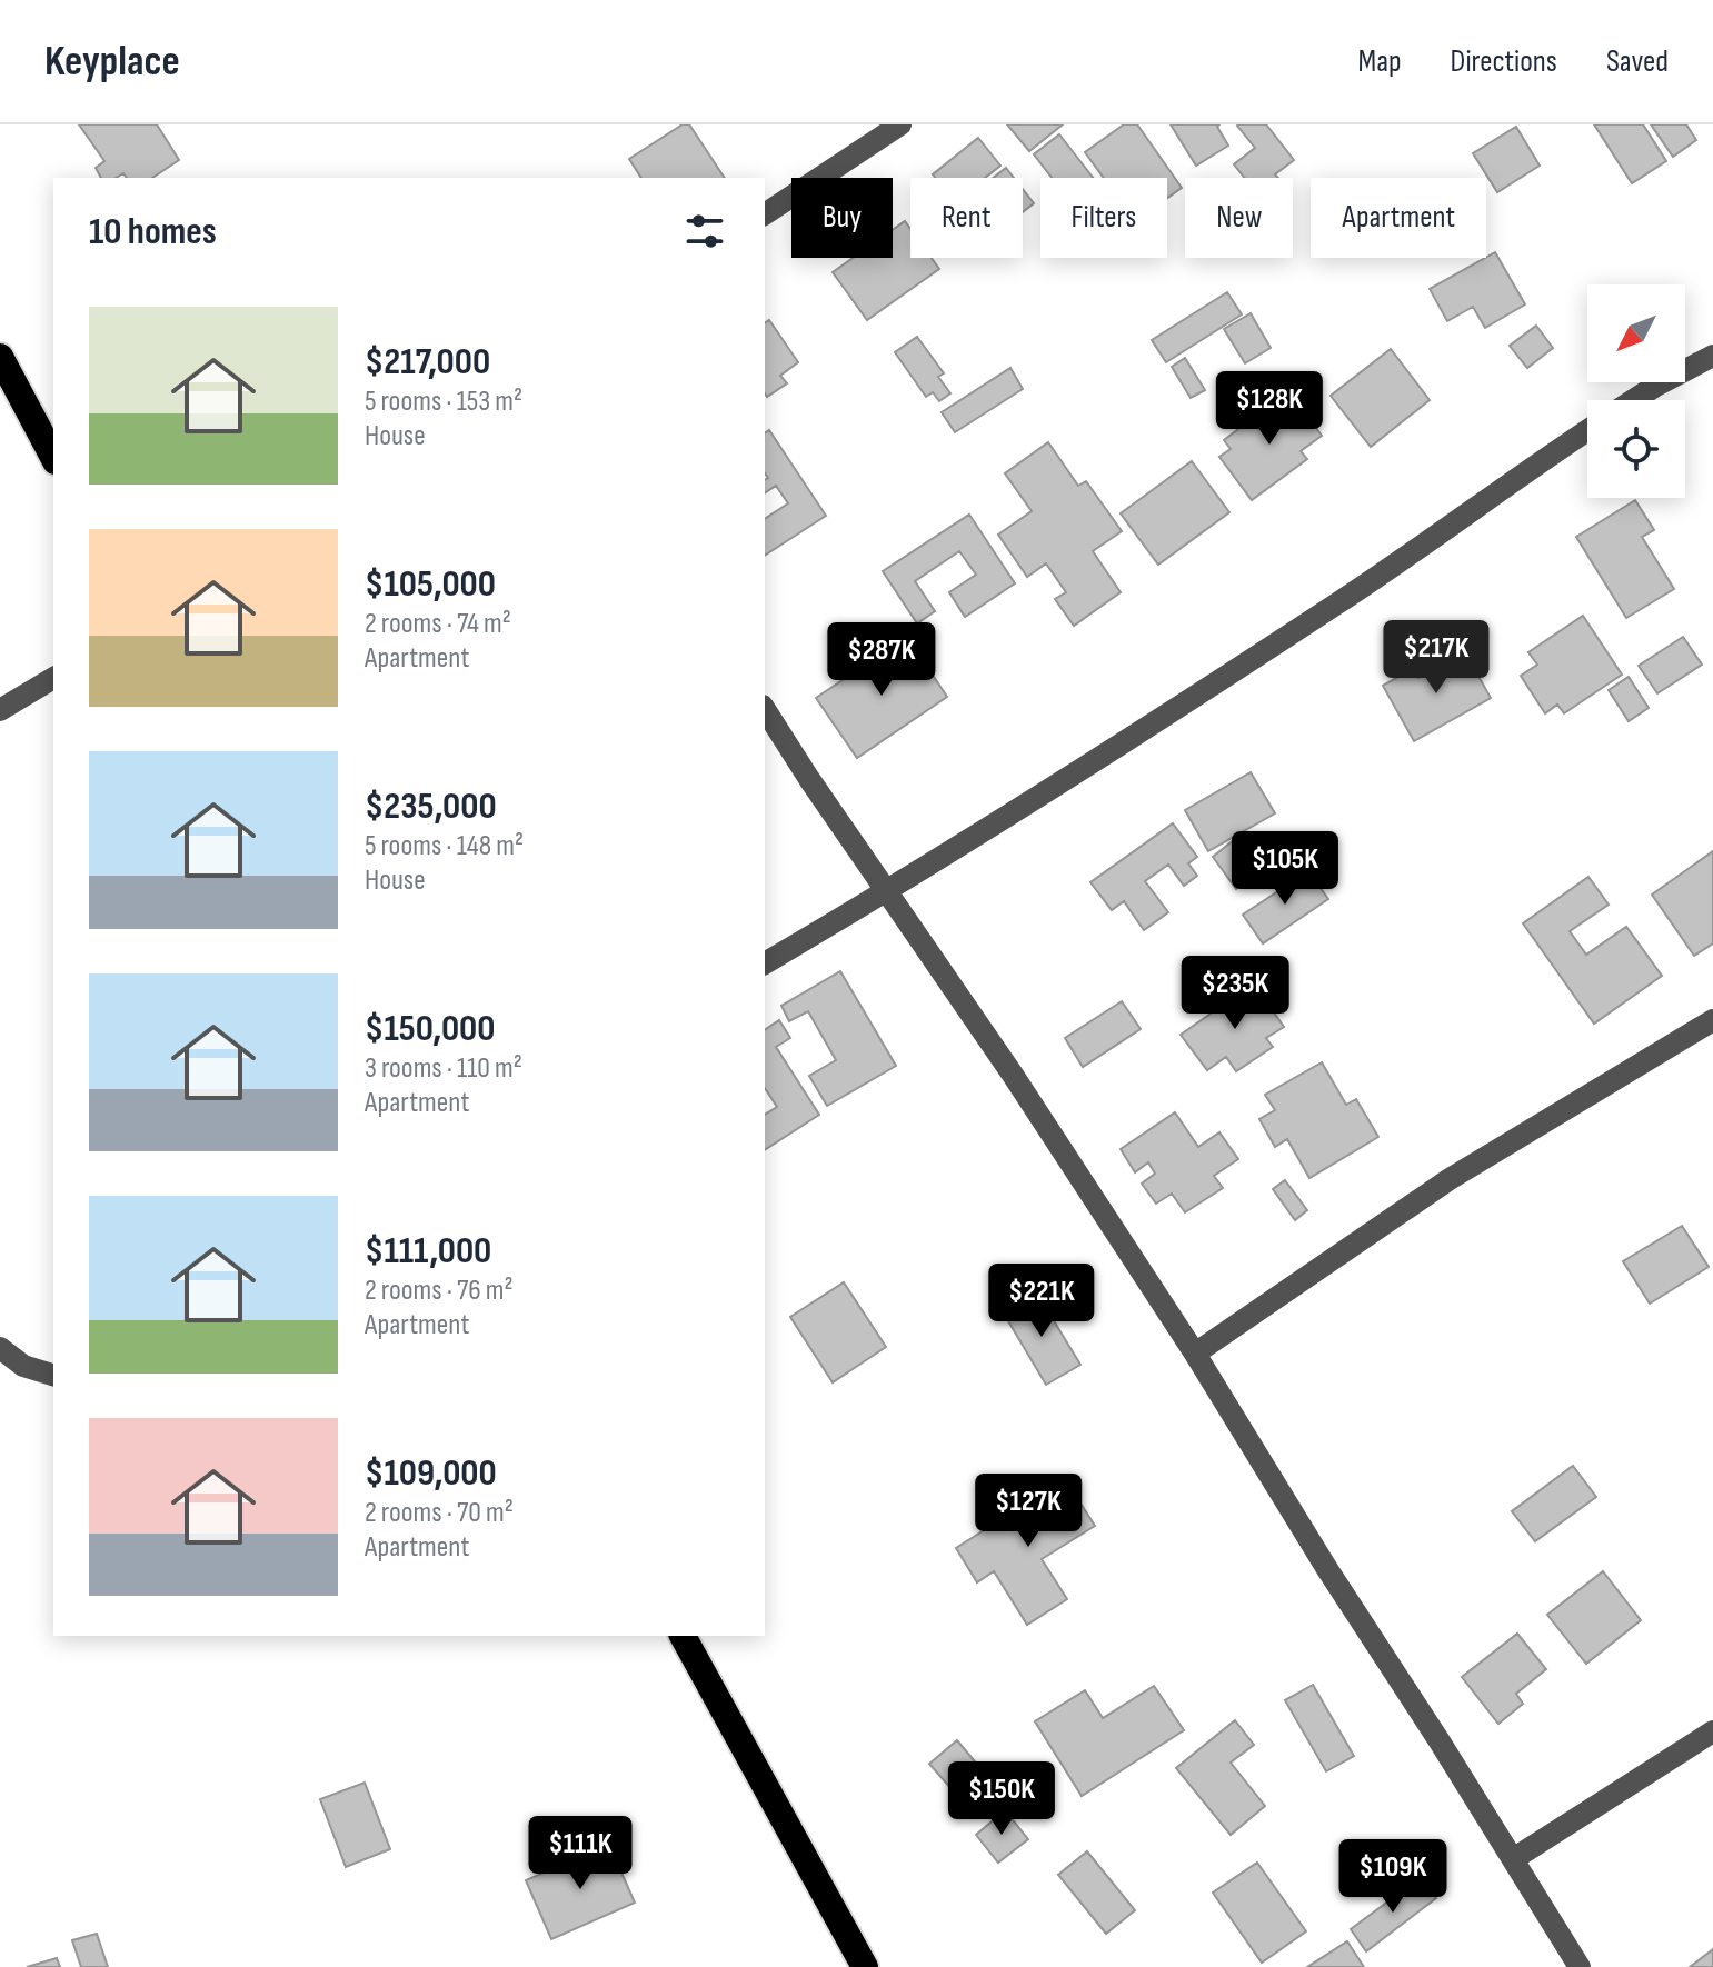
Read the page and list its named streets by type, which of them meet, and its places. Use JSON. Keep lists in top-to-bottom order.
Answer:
{
  "north": "bottom left",
  "page": {
    "header": "Keyplace",
    "nav": ["Map", "Directions", "Saved"],
    "chip": [
      "Buy",
      "Rent",
      "Filters",
      "New",
      "Apartment"
    ],
    "heading": "10 homes",
    "list": [
      {
        "name": "$217,000",
        "note": "5 rooms · 153 m² · House"
      },
      {
        "name": "$105,000",
        "note": "2 rooms · 74 m² · Apartment"
      },
      {
        "name": "$235,000",
        "note": "5 rooms · 148 m² · House"
      },
      {
        "name": "$150,000",
        "note": "3 rooms · 110 m² · Apartment"
      },
      {
        "name": "$111,000",
        "note": "2 rooms · 76 m² · Apartment"
      },
      {
        "name": "$109,000",
        "note": "2 rooms · 70 m² · Apartment"
      }
    ],
    "price": [
      "$128K",
      "$217K",
      "$287K",
      "$105K",
      "$235K",
      "$221K",
      "$127K",
      "$150K",
      "$111K",
      "$109K"
    ]
  }
}
